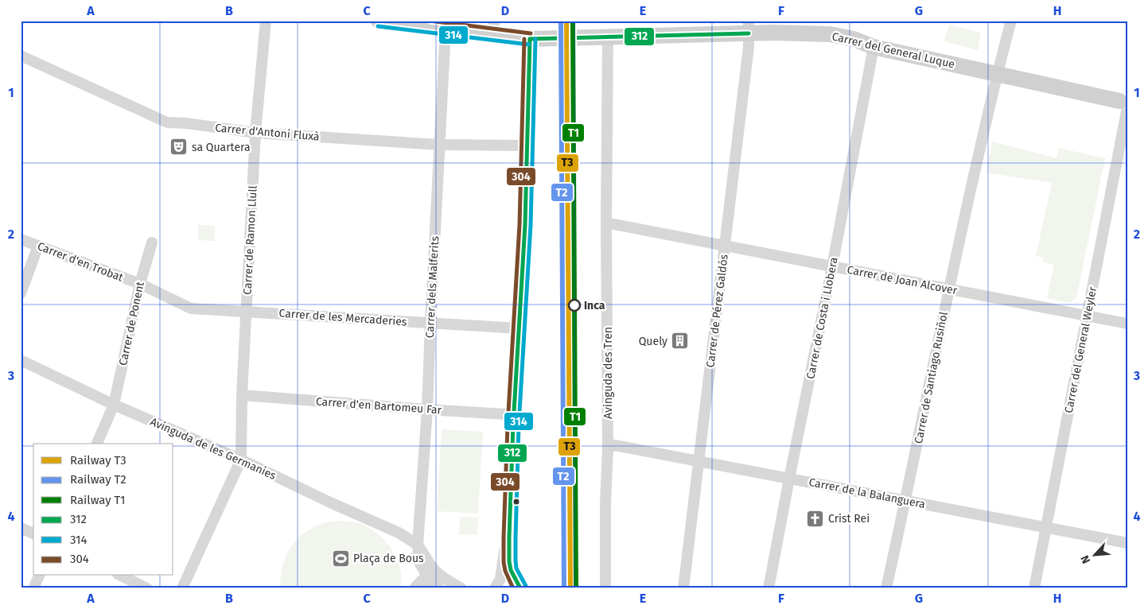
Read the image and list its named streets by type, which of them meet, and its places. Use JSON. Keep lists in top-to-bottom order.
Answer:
{
  "streets": {
    "main road": ["Carrer del General Luque"],
    "street": [
      "Carrer d'Antoni Fluxà",
      "Carrer de Ramon Llull",
      "Carrer d'en Trobat",
      "Carrer de Joan Alcover",
      "Carrer dels Malferits",
      "Carrer de Pérez Galdós",
      "Carrer de les Mercaderies",
      "Carrer de Costa i Llobera",
      "Carrer de Ponent",
      "Carrer del General Weyler",
      "Avinguda des Tren",
      "Carrer de Santiago Rusiñol",
      "Carrer d'en Bartomeu Far",
      "Avinguda de les Germanies",
      "Carrer de la Balanguera"
    ]
  },
  "crossings": [
    ["Carrer del General Luque", "Carrer dels Malferits"],
    ["Carrer del General Luque", "Carrer de Pérez Galdós"],
    ["Carrer del General Luque", "Carrer de Costa i Llobera"],
    ["Carrer del General Luque", "Carrer del General Weyler"],
    ["Carrer del General Luque", "Avinguda des Tren"],
    ["Carrer del General Luque", "Carrer de Santiago Rusiñol"],
    ["Carrer d'Antoni Fluxà", "Carrer de Ramon Llull"],
    ["Carrer d'Antoni Fluxà", "Carrer dels Malferits"],
    ["Carrer de Ramon Llull", "Carrer de les Mercaderies"],
    ["Carrer de Ramon Llull", "Carrer d'en Bartomeu Far"],
    ["Carrer de Ramon Llull", "Avinguda de les Germanies"],
    ["Carrer d'en Trobat", "Carrer de les Mercaderies"],
    ["Carrer d'en Trobat", "Carrer de Ponent"],
    ["Carrer de Joan Alcover", "Carrer de Pérez Galdós"],
    ["Carrer de Joan Alcover", "Carrer de Costa i Llobera"],
    ["Carrer de Joan Alcover", "Carrer del General Weyler"],
    ["Carrer de Joan Alcover", "Avinguda des Tren"],
    ["Carrer de Joan Alcover", "Carrer de Santiago Rusiñol"],
    ["Carrer dels Malferits", "Carrer de les Mercaderies"],
    ["Carrer dels Malferits", "Carrer d'en Bartomeu Far"],
    ["Carrer dels Malferits", "Avinguda de les Germanies"],
    ["Carrer de Pérez Galdós", "Carrer de la Balanguera"],
    ["Carrer de Costa i Llobera", "Carrer de la Balanguera"],
    ["Carrer de Ponent", "Avinguda de les Germanies"],
    ["Carrer del General Weyler", "Carrer de la Balanguera"],
    ["Avinguda des Tren", "Carrer de la Balanguera"],
    ["Carrer de Santiago Rusiñol", "Carrer de la Balanguera"]
  ],
  "places": {
    "theatre": ["sa Quartera"],
    "other": ["Inca"],
    "building": ["Quely"],
    "church": ["Crist Rei"],
    "sports": ["Plaça de Bous"]
  },
  "lines": [
    "rail line T3",
    "rail line T2",
    "rail line T1",
    "transit line 304",
    "transit line 314",
    "transit line 312"
  ],
  "legend": [
    "Railway T3",
    "Railway T2",
    "Railway T1",
    "312",
    "314",
    "304"
  ],
  "north": "bottom left",
  "grid": {
    "columns": [
      "A",
      "B",
      "C",
      "D",
      "E",
      "F",
      "G",
      "H"
    ],
    "rows": [
      "1",
      "2",
      "3",
      "4"
    ]
  }
}
